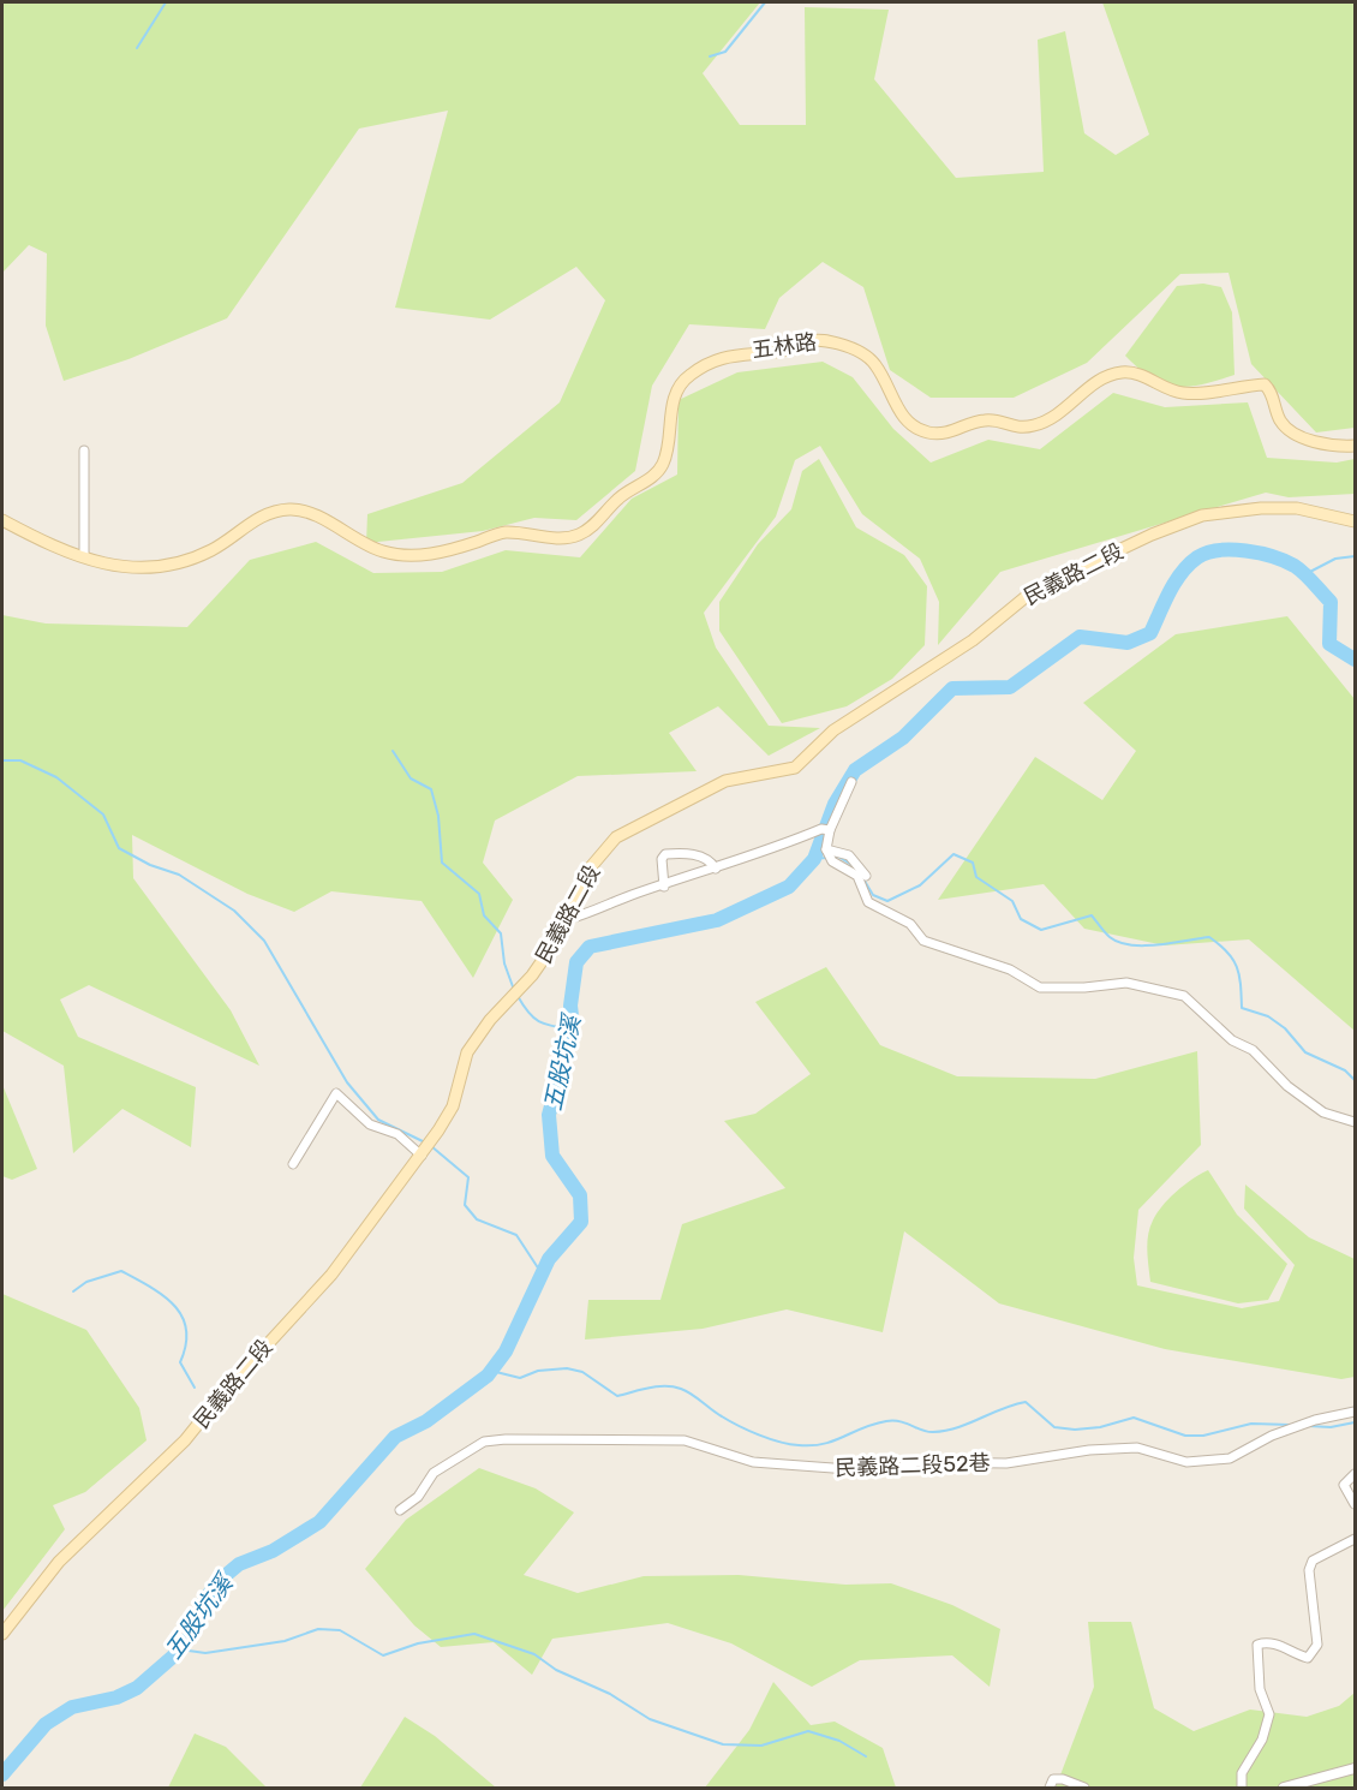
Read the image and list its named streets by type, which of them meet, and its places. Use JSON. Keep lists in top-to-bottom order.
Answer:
{
  "streets": {
    "main road": ["五林路", "民義路二段"],
    "street": ["民義路二段52巷"]
  },
  "water": ["五股坑溪"]
}
